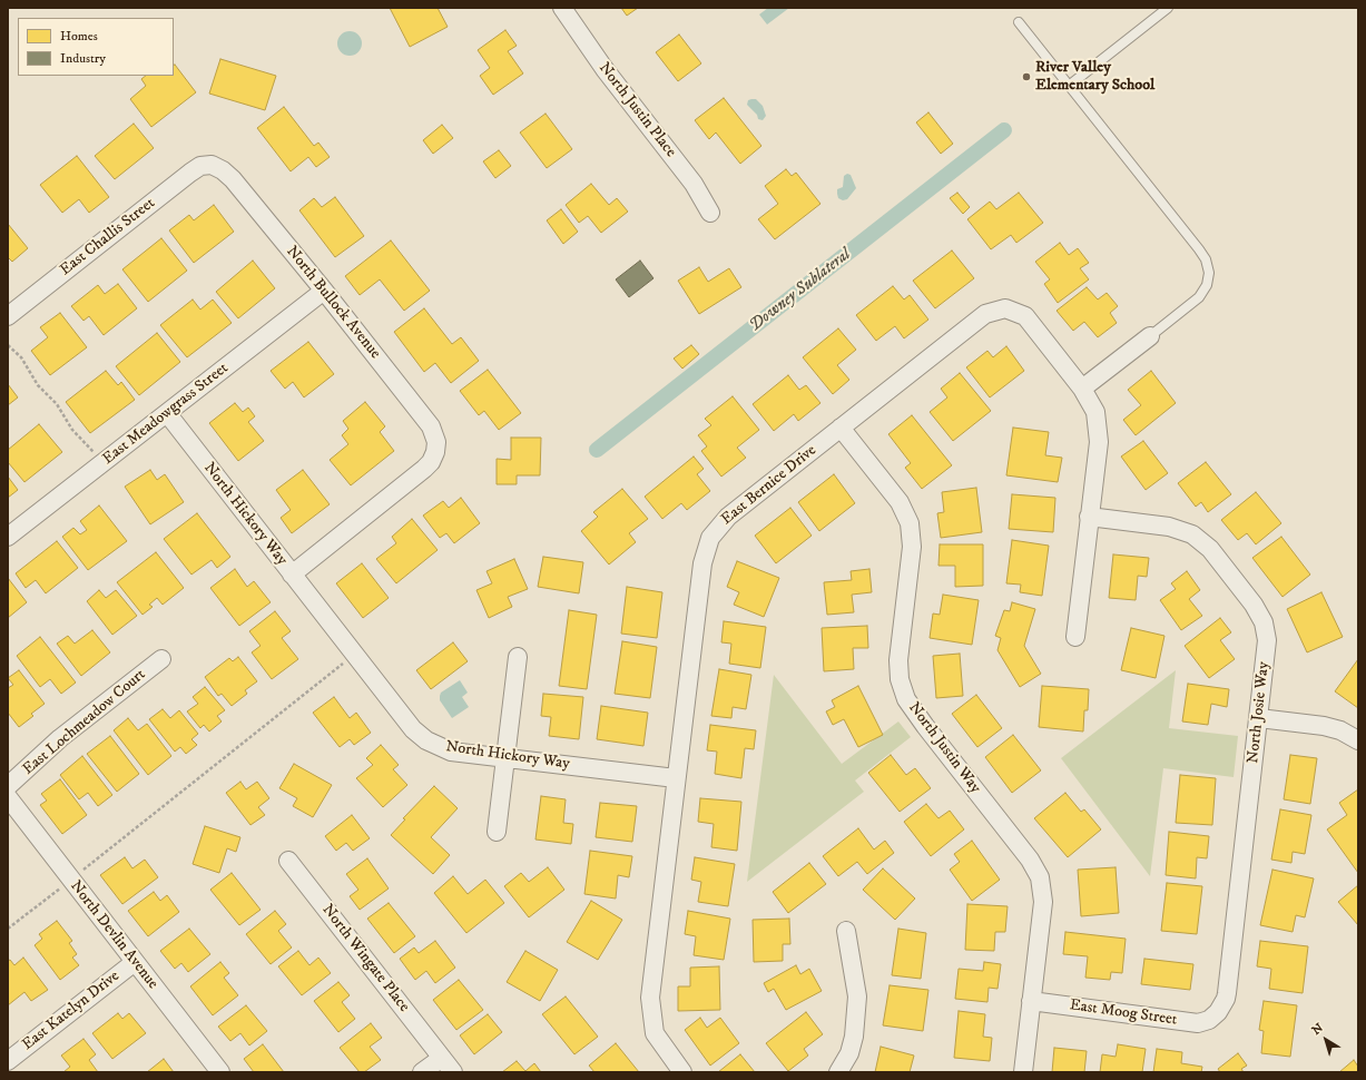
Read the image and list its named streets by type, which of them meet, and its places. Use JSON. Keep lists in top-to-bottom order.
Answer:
{
  "streets": {
    "street": [
      "North Justin Place",
      "East Challis Street",
      "North Bullock Avenue",
      "East Meadowgrass Street",
      "East Bernice Drive",
      "North Hickory Way",
      "North Josie Way",
      "East Lochmeadow Court",
      "North Justin Way",
      "North Devlin Avenue",
      "North Wingate Place",
      "East Katelyn Drive",
      "East Moog Street"
    ]
  },
  "crossings": [
    ["East Challis Street", "North Bullock Avenue"],
    ["North Bullock Avenue", "East Meadowgrass Street"],
    ["North Bullock Avenue", "North Hickory Way"],
    ["East Meadowgrass Street", "North Hickory Way"],
    ["East Bernice Drive", "North Hickory Way"],
    ["East Bernice Drive", "North Justin Way"],
    ["North Josie Way", "East Moog Street"],
    ["North Justin Way", "East Moog Street"],
    ["North Devlin Avenue", "East Katelyn Drive"]
  ],
  "water": ["Downey Sublateral"],
  "places": ["River Valley Elementary School"],
  "legend": ["Homes", "Industry"],
  "north": "top left"
}
